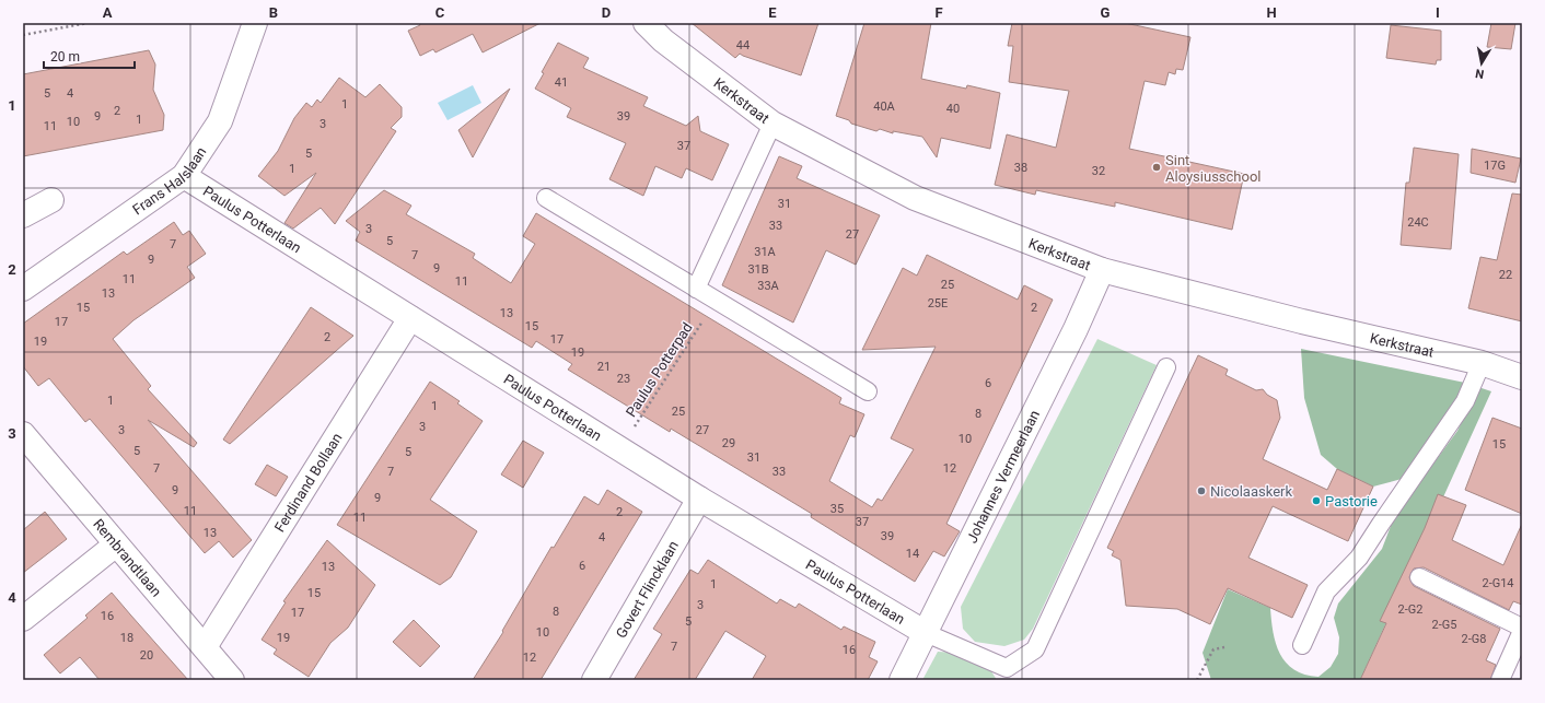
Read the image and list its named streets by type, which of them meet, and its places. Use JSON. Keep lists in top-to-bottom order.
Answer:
{
  "streets": {
    "street": [
      "Kerkstraat",
      "Frans Halslaan",
      "Paulus Potterlaan",
      "Johannes Vermeerlaan",
      "Ferdinand Bollaan",
      "Rembrandtlaan",
      "Govert Flincklaan"
    ],
    "path": ["Paulus Potterpad"]
  },
  "crossings": [
    ["Kerkstraat", "Johannes Vermeerlaan"],
    ["Frans Halslaan", "Paulus Potterlaan"],
    ["Paulus Potterlaan", "Paulus Potterpad"],
    ["Paulus Potterlaan", "Johannes Vermeerlaan"],
    ["Paulus Potterlaan", "Ferdinand Bollaan"],
    ["Paulus Potterlaan", "Govert Flincklaan"],
    ["Ferdinand Bollaan", "Rembrandtlaan"]
  ],
  "places": ["Sint Aloysiusschool", "Nicolaaskerk", "Pastorie"],
  "house_numbers": [
    "44",
    "41",
    "5",
    "4",
    "1",
    "40A",
    "40",
    "2",
    "9",
    "39",
    "1",
    "10",
    "3",
    "11",
    "37",
    "5",
    "17G",
    "38",
    "1",
    "32",
    "31",
    "24C",
    "33",
    "3",
    "27",
    "5",
    "7",
    "31A",
    "7",
    "9",
    "9",
    "31B",
    "22",
    "11",
    "11",
    "25",
    "33A",
    "13",
    "25E",
    "15",
    "2",
    "13",
    "17",
    "15",
    "2",
    "17",
    "19",
    "19",
    "21",
    "23",
    "6",
    "1",
    "1",
    "25",
    "8",
    "3",
    "3",
    "27",
    "10",
    "29",
    "15",
    "5",
    "5",
    "31",
    "7",
    "12",
    "7",
    "33",
    "9",
    "9",
    "35",
    "11",
    "2",
    "11",
    "37",
    "13",
    "39",
    "4",
    "14",
    "6",
    "13",
    "2-G14",
    "1",
    "15",
    "3",
    "2-G2",
    "8",
    "17",
    "16",
    "5",
    "2-G5",
    "10",
    "18",
    "19",
    "2-G8",
    "7",
    "16",
    "20",
    "12"
  ],
  "scale_bar": "20 m",
  "north": "bottom",
  "grid": {
    "columns": [
      "A",
      "B",
      "C",
      "D",
      "E",
      "F",
      "G",
      "H",
      "I"
    ],
    "rows": [
      "1",
      "2",
      "3",
      "4"
    ]
  }
}
